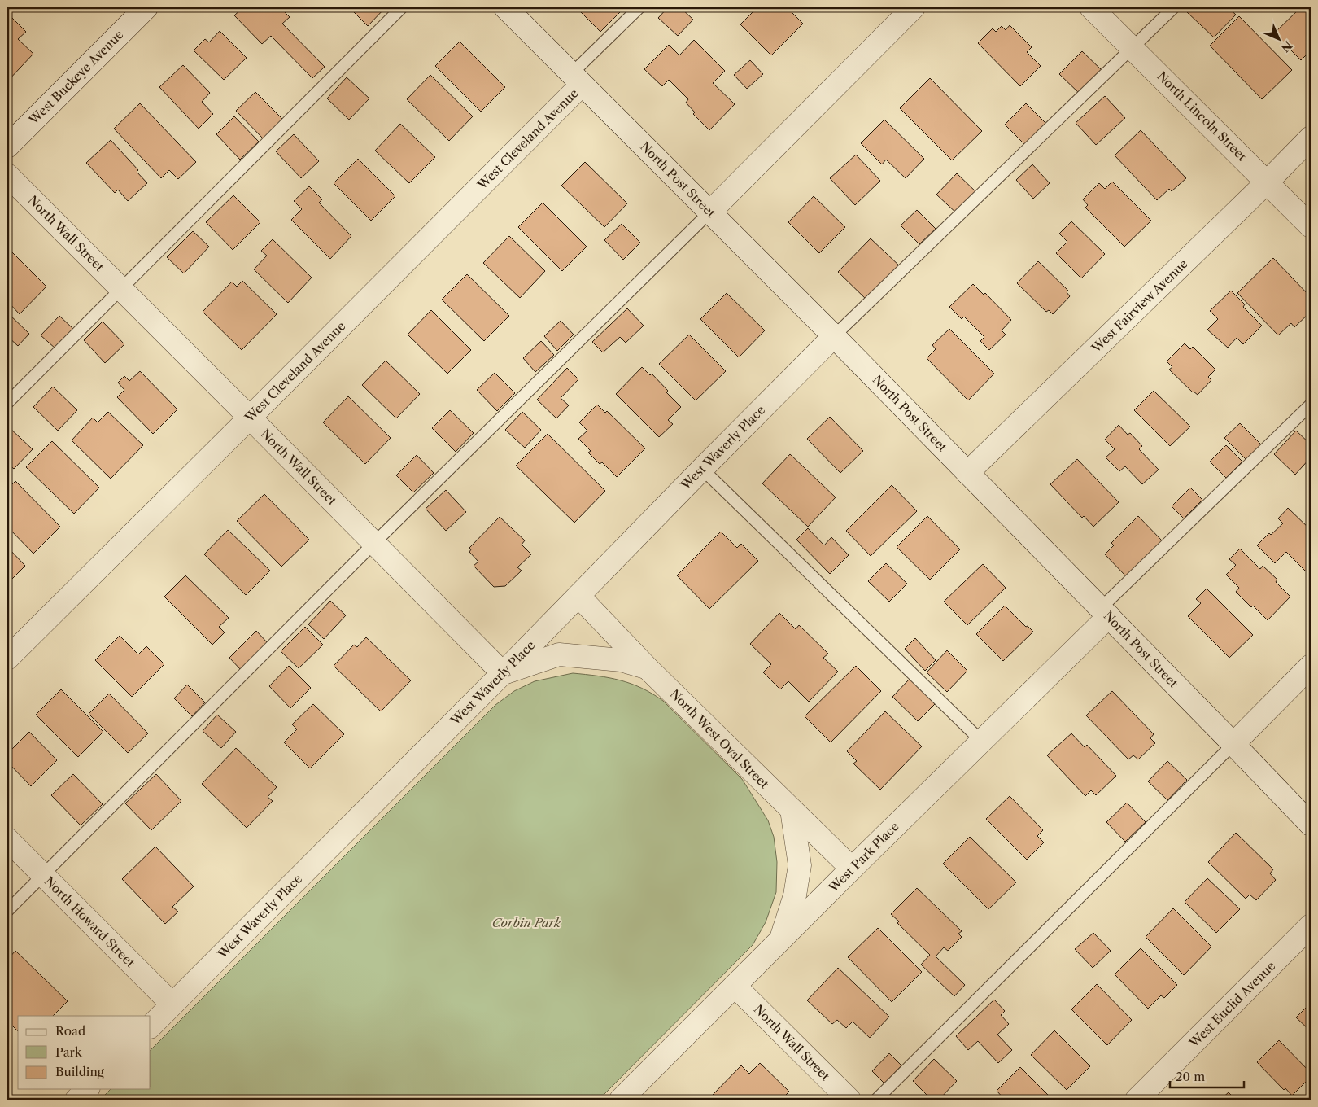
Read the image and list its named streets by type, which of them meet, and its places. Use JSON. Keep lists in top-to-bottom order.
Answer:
{
  "streets": {
    "street": [
      "West Buckeye Avenue",
      "North Lincoln Street",
      "West Cleveland Avenue",
      "North Post Street",
      "North Wall Street",
      "West Fairview Avenue",
      "West Waverly Place",
      "North West Oval Street",
      "West Park Place",
      "North Howard Street",
      "West Euclid Avenue"
    ]
  },
  "crossings": [
    ["North Lincoln Street", "West Fairview Avenue"],
    ["West Cleveland Avenue", "North Post Street"],
    ["West Cleveland Avenue", "North Wall Street"],
    ["North Post Street", "West Fairview Avenue"],
    ["North Post Street", "West Waverly Place"],
    ["North Post Street", "West Park Place"],
    ["North Wall Street", "West Waverly Place"],
    ["North Wall Street", "North West Oval Street"],
    ["North Wall Street", "West Park Place"],
    ["West Waverly Place", "North West Oval Street"],
    ["West Waverly Place", "North Howard Street"],
    ["North West Oval Street", "West Park Place"]
  ],
  "parks": ["Corbin Park"],
  "legend": ["Road", "Park", "Building"],
  "scale_bar": "20 m",
  "north": "bottom right"
}
